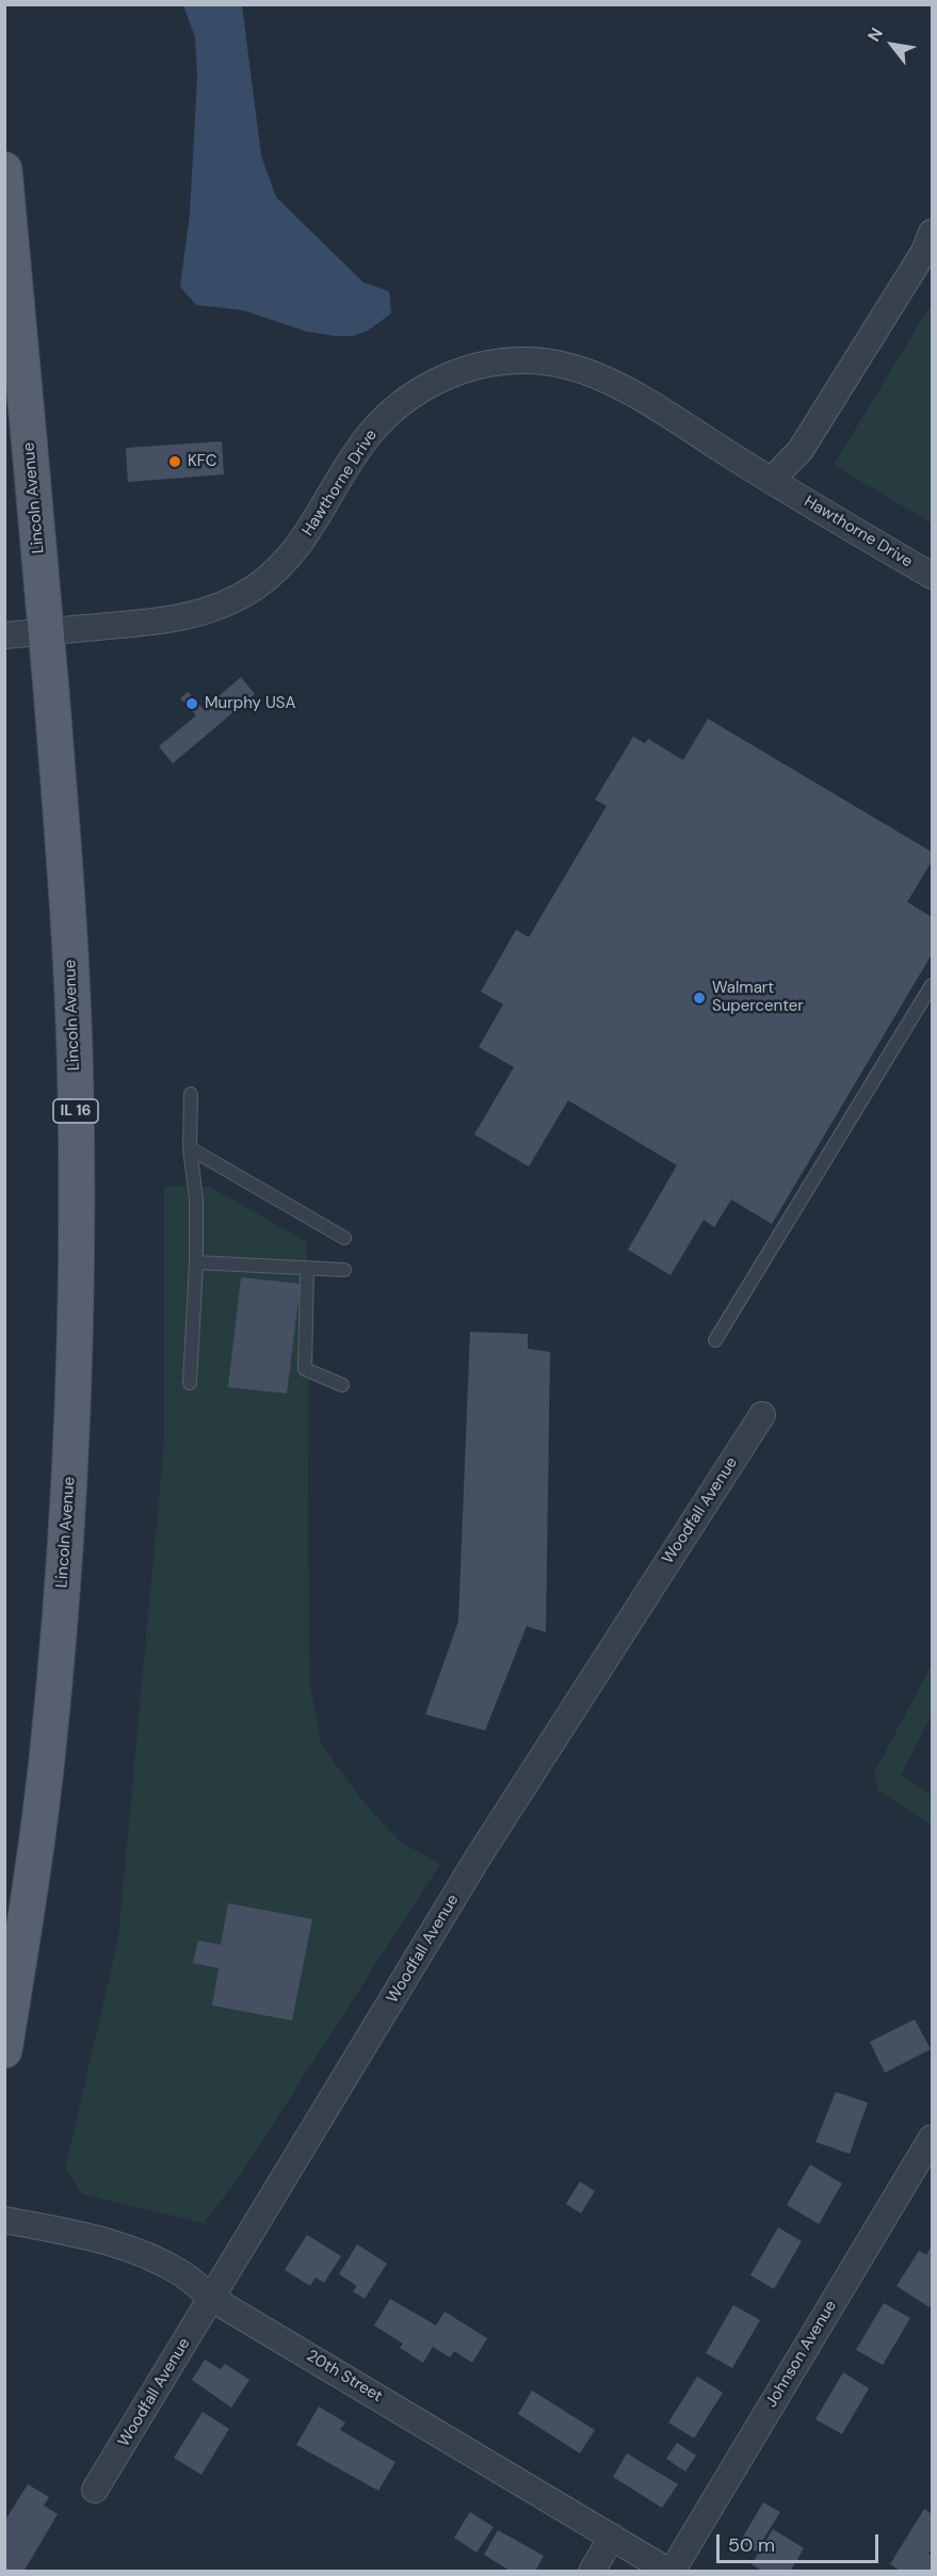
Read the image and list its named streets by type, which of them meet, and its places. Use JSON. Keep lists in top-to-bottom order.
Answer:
{
  "streets": {
    "main road": ["Lincoln Avenue", "IL 16"],
    "street": [
      "Hawthorne Drive",
      "Woodfall Avenue",
      "Johnson Avenue",
      "20th Street"
    ]
  },
  "crossings": [
    ["Hawthorne Drive", "Lincoln Avenue"],
    ["Woodfall Avenue", "20th Street"],
    ["Johnson Avenue", "20th Street"]
  ],
  "places": ["KFC", "Murphy USA", "Walmart Supercenter"],
  "scale_bar": "50 m",
  "north": "top left"
}
